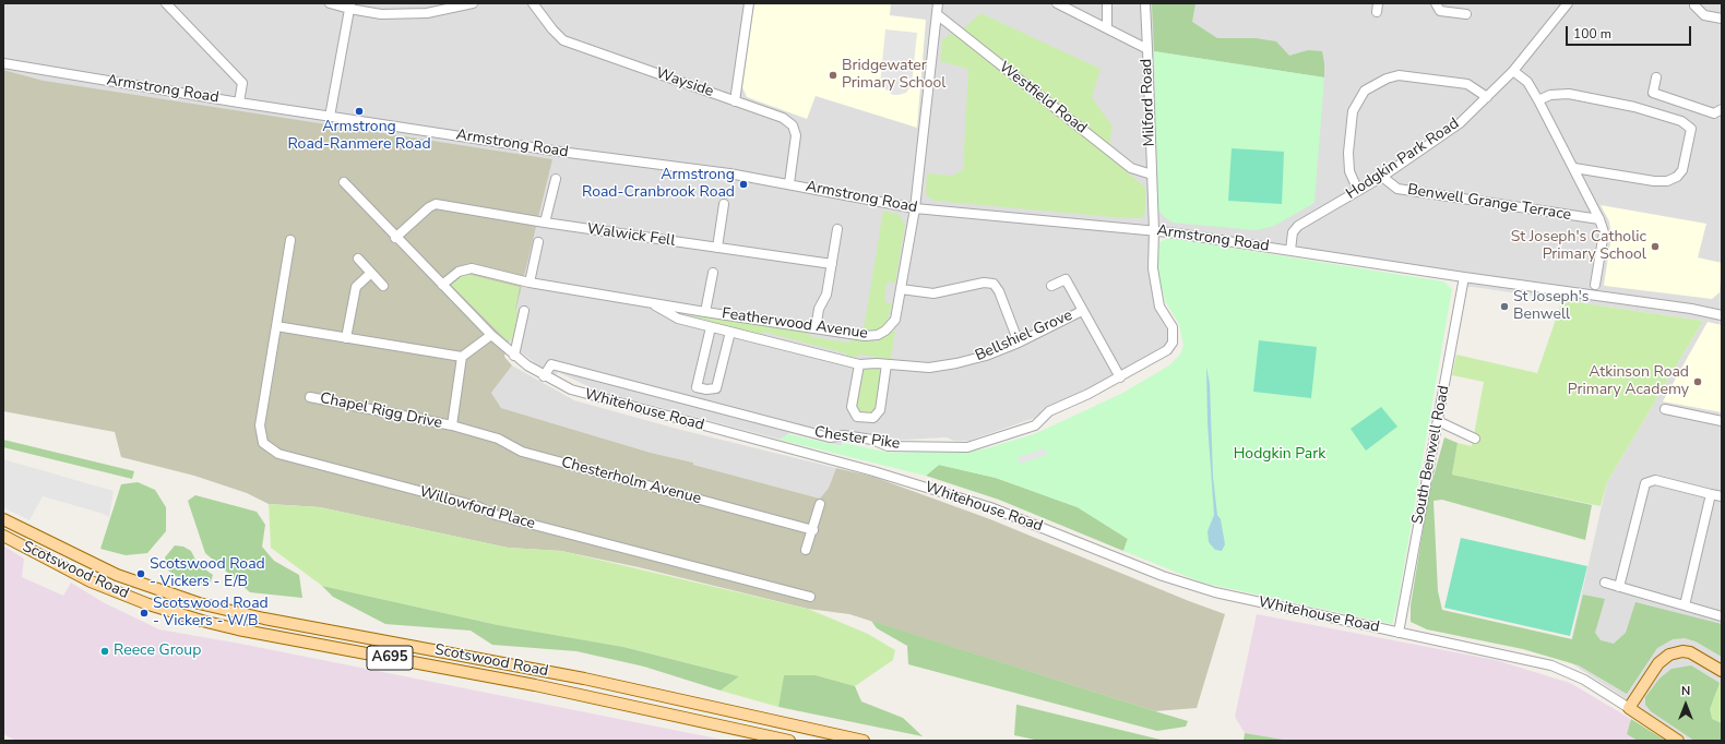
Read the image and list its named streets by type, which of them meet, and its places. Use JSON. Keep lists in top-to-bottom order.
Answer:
{
  "streets": {
    "main road": ["Whitehouse Road", "Scotswood Road", "A695"],
    "street": [
      "Wayside",
      "Armstrong Road",
      "Westfield Road",
      "Milford Road",
      "Hodgkin Park Road",
      "Benwell Grange Terrace",
      "Walwick Fell",
      "Featherwood Avenue",
      "Bellshiel Grove",
      "Chapel Rigg Drive",
      "Chester Pike",
      "South Benwell Road",
      "Chesterholm Avenue",
      "Willowford Place"
    ]
  },
  "crossings": [
    ["Wayside", "Armstrong Road"],
    ["Armstrong Road", "Milford Road"],
    ["Armstrong Road", "Hodgkin Park Road"],
    ["Armstrong Road", "Featherwood Avenue"],
    ["Armstrong Road", "Chester Pike"],
    ["Armstrong Road", "South Benwell Road"],
    ["Westfield Road", "Milford Road"],
    ["Westfield Road", "Featherwood Avenue"],
    ["Milford Road", "Chester Pike"],
    ["Hodgkin Park Road", "Benwell Grange Terrace"],
    ["Walwick Fell", "Whitehouse Road"],
    ["Featherwood Avenue", "Bellshiel Grove"],
    ["Featherwood Avenue", "Whitehouse Road"],
    ["Bellshiel Grove", "Chester Pike"],
    ["Whitehouse Road", "Chester Pike"],
    ["Whitehouse Road", "South Benwell Road"],
    ["Chapel Rigg Drive", "Chesterholm Avenue"]
  ],
  "parks": ["Hodgkin Park"],
  "places": [
    "Bridgewater Primary School",
    "Armstrong Road-Ranmere Road",
    "Armstrong Road-Cranbrook Road",
    "St Joseph's Catholic Primary School",
    "St Joseph's Benwell",
    "Atkinson Road Primary Academy",
    "Scotswood Road - Vickers - E/B",
    "Scotswood Road - Vickers - W/B",
    "Reece Group"
  ],
  "scale_bar": "100 m",
  "north": "top"
}
